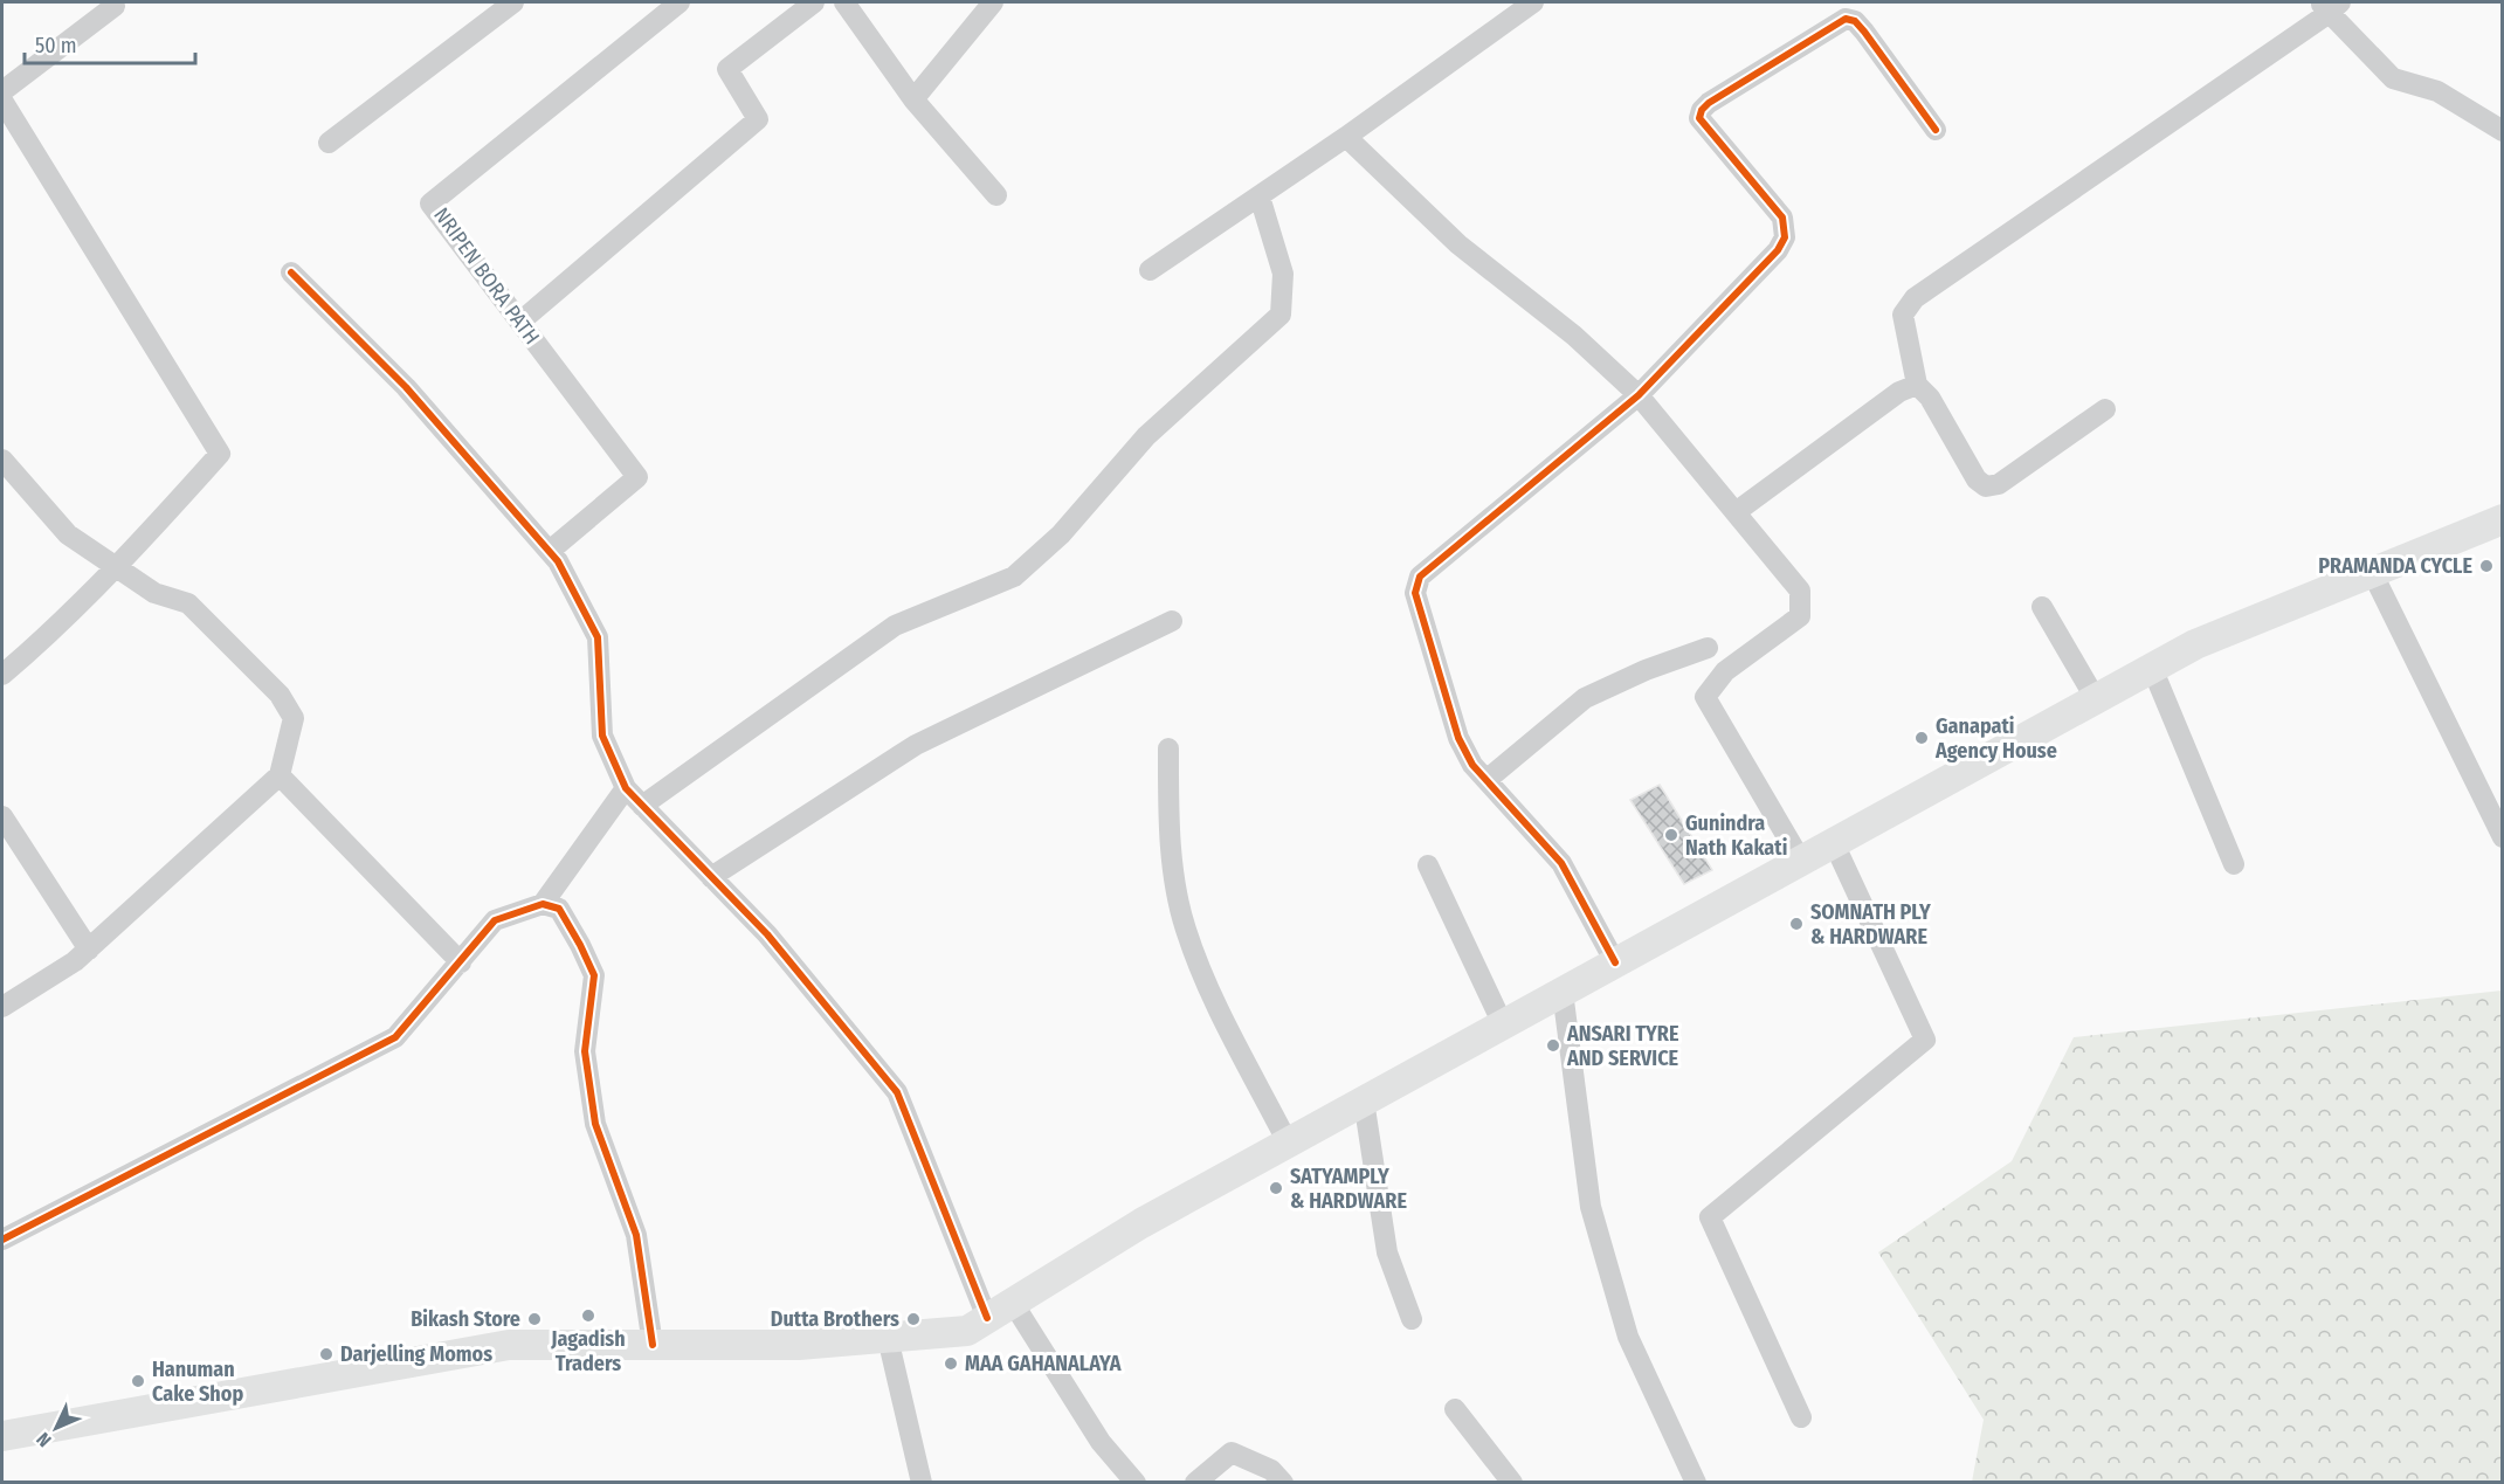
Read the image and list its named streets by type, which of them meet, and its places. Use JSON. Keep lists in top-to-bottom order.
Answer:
{
  "streets": {
    "street": ["NRIPEN BORA PATH"]
  },
  "places": [
    "PRAMANDA CYCLE",
    "Ganapati Agency House",
    "Gunindra Nath Kakati",
    "SOMNATH PLY & HARDWARE",
    "ANSARI TYRE AND SERVICE",
    "SATYAMPLY & HARDWARE",
    "Jagadish Traders",
    "Bikash Store",
    "Dutta Brothers",
    "Darjelling Momos",
    "MAA GAHANALAYA",
    "Hanuman Cake Shop"
  ],
  "scale_bar": "50 m",
  "north": "bottom left"
}
